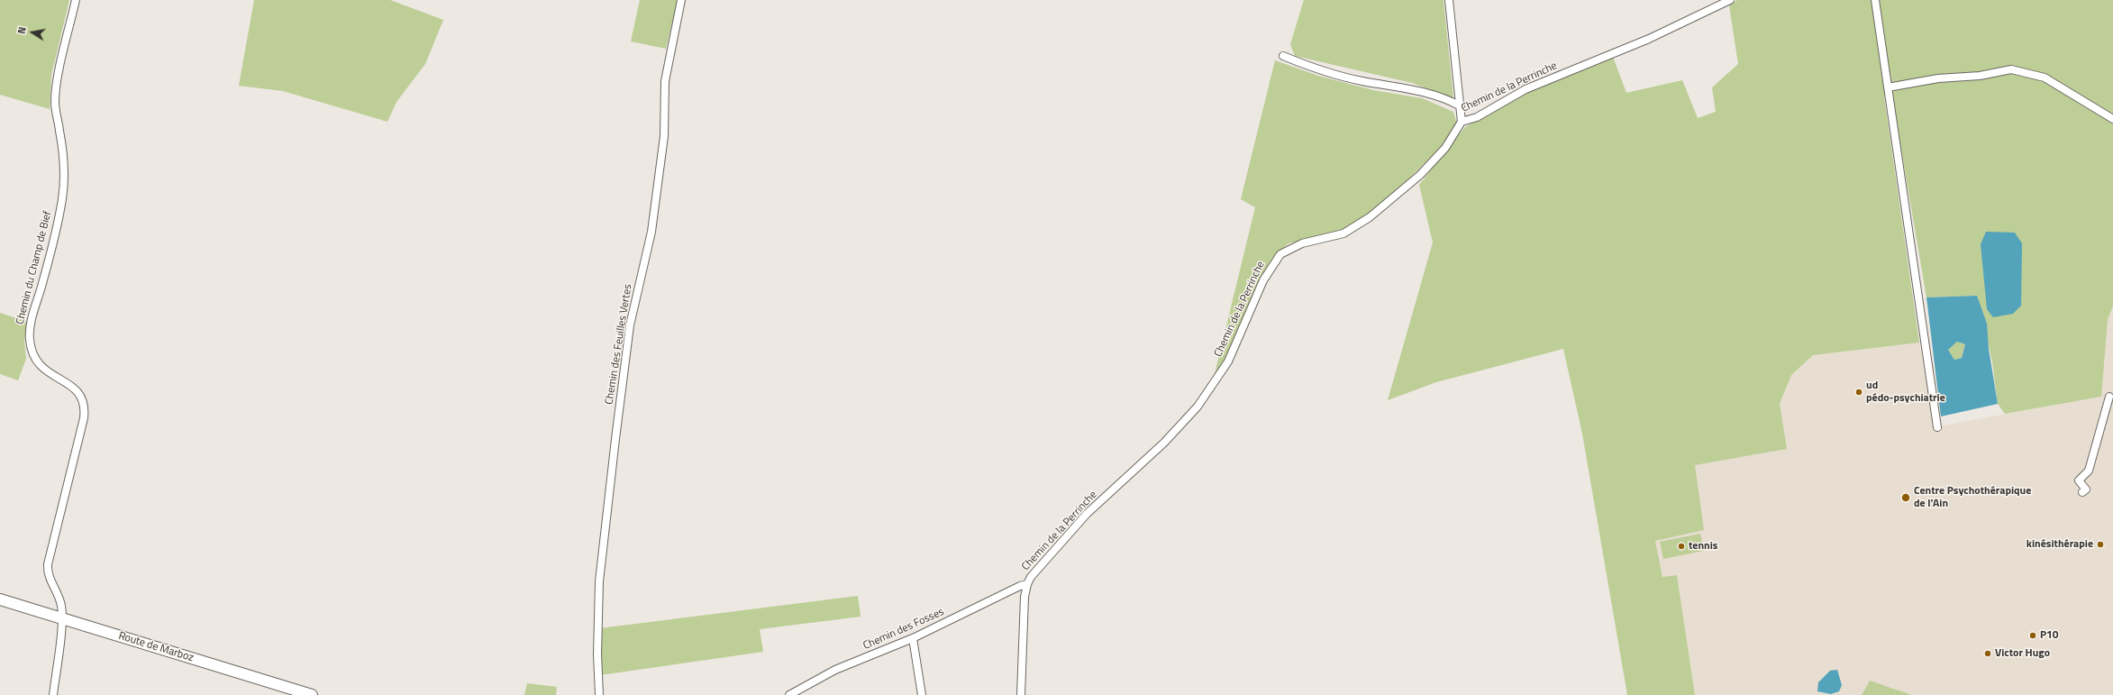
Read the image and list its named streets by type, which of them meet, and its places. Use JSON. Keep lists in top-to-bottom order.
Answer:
{
  "streets": {
    "main road": ["Route de Marboz"],
    "street": [
      "Chemin de la Perrinche",
      "Chemin du Champ de Bief",
      "Chemin des Feuilles Vertes",
      "Chemin des Fosses"
    ]
  },
  "crossings": [
    ["Chemin de la Perrinche", "Chemin des Fosses"],
    ["Chemin du Champ de Bief", "Route de Marboz"]
  ],
  "places": [
    "ud pédo-psychiatrie",
    "Centre Psychothérapique de l'Ain",
    "kinésithérapie",
    "tennis",
    "P10",
    "Victor Hugo"
  ],
  "north": "left"
}
